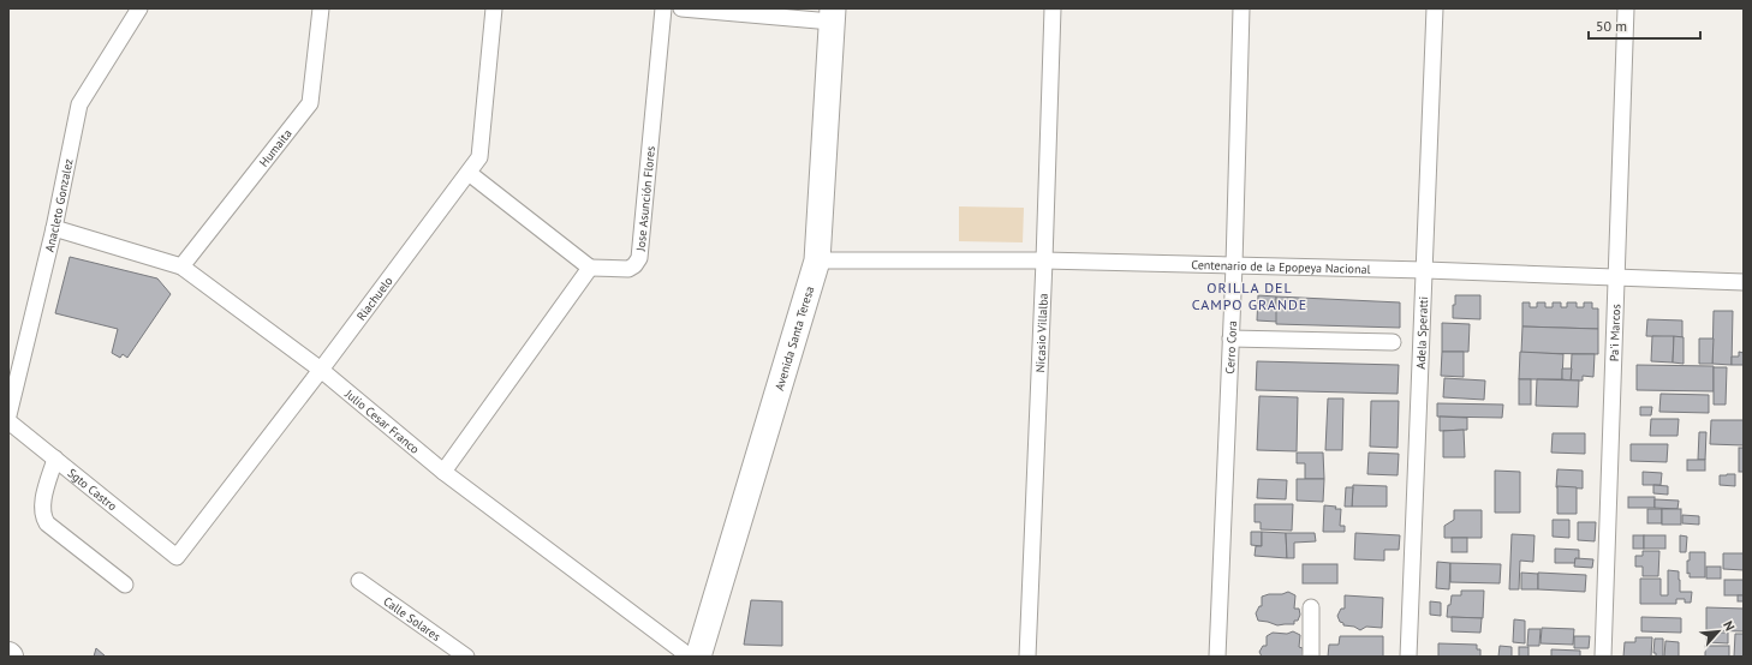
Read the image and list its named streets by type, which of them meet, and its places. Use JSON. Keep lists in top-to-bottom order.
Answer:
{
  "streets": {
    "main road": ["Avenida Santa Teresa"],
    "street": [
      "Humaita",
      "Jose Asunción Flores",
      "Anacleto Gonzalez",
      "Centenario de la Epopeya Nacional",
      "Riachuelo",
      "Nicasio Villalba",
      "Adela Speratti",
      "Pa'i Marcos",
      "Cerro Cora",
      "Julio Cesar Franco",
      "Sgto Castro",
      "Calle Solares"
    ]
  },
  "crossings": [
    ["Humaita", "Julio Cesar Franco"],
    ["Anacleto Gonzalez", "Julio Cesar Franco"],
    ["Centenario de la Epopeya Nacional", "Nicasio Villalba"],
    ["Centenario de la Epopeya Nacional", "Adela Speratti"],
    ["Centenario de la Epopeya Nacional", "Pa'i Marcos"],
    ["Centenario de la Epopeya Nacional", "Avenida Santa Teresa"],
    ["Centenario de la Epopeya Nacional", "Cerro Cora"],
    ["Riachuelo", "Julio Cesar Franco"],
    ["Riachuelo", "Sgto Castro"]
  ],
  "districts": ["ORILLA DEL CAMPO GRANDE"],
  "scale_bar": "50 m",
  "north": "top right"
}
